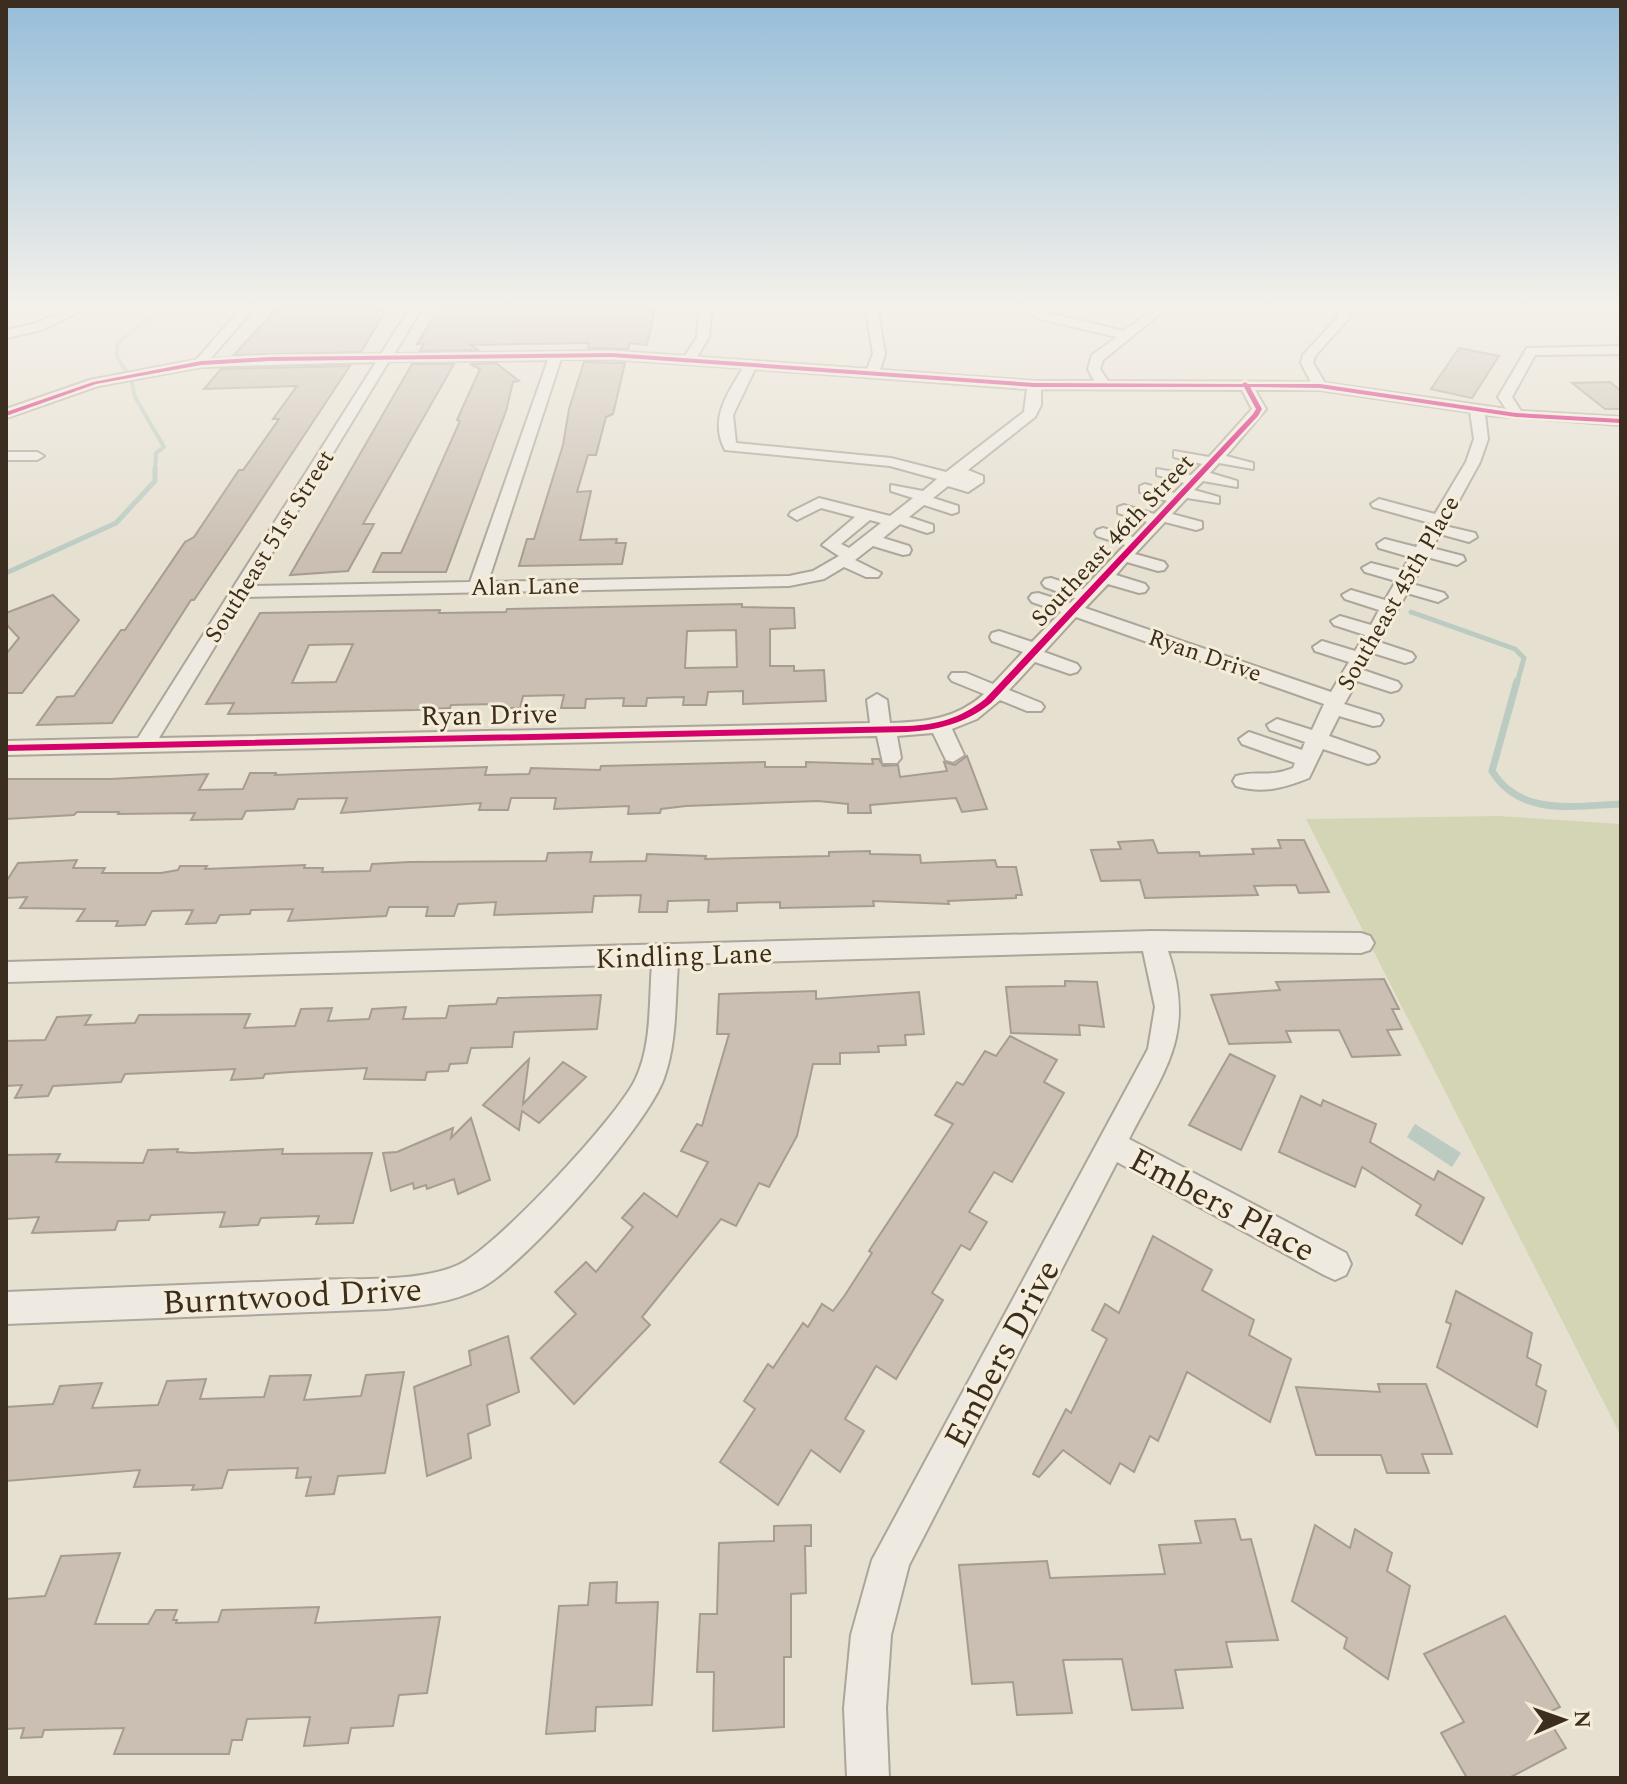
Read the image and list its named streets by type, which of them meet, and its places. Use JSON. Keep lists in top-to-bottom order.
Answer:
{
  "streets": {
    "street": [
      "Southeast 46th Street",
      "Southeast 51st Street",
      "Alan Lane",
      "Southeast 45th Place",
      "Ryan Drive",
      "Kindling Lane",
      "Embers Place",
      "Burntwood Drive",
      "Embers Drive"
    ]
  },
  "crossings": [
    ["Southeast 46th Street", "Ryan Drive"],
    ["Southeast 51st Street", "Alan Lane"],
    ["Southeast 51st Street", "Ryan Drive"],
    ["Southeast 45th Place", "Ryan Drive"],
    ["Kindling Lane", "Burntwood Drive"],
    ["Kindling Lane", "Embers Drive"],
    ["Embers Place", "Embers Drive"]
  ],
  "north": "right"
}
